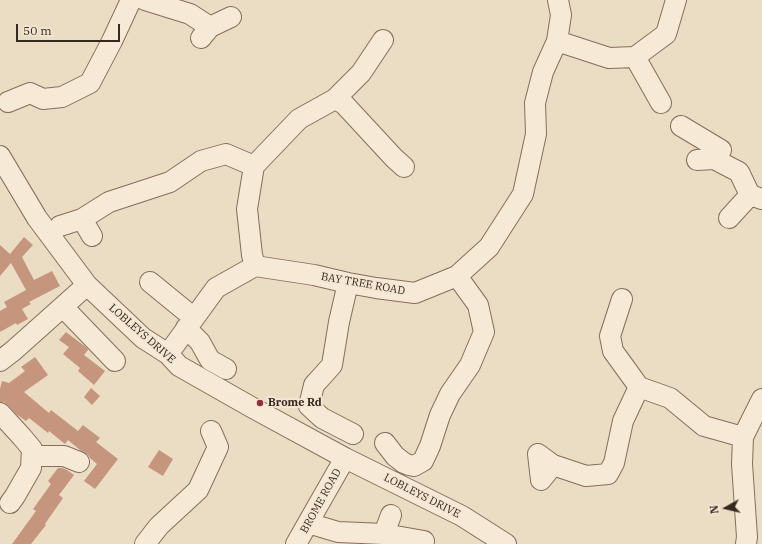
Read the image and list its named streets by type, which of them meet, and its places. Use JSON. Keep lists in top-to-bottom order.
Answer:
{
  "streets": {
    "street": ["BAY TREE ROAD", "LOBLEYS DRIVE", "BROME ROAD"]
  },
  "crossings": [
    ["LOBLEYS DRIVE", "BROME ROAD"]
  ],
  "places": ["Brome Rd"],
  "scale_bar": "50 m",
  "north": "left"
}
